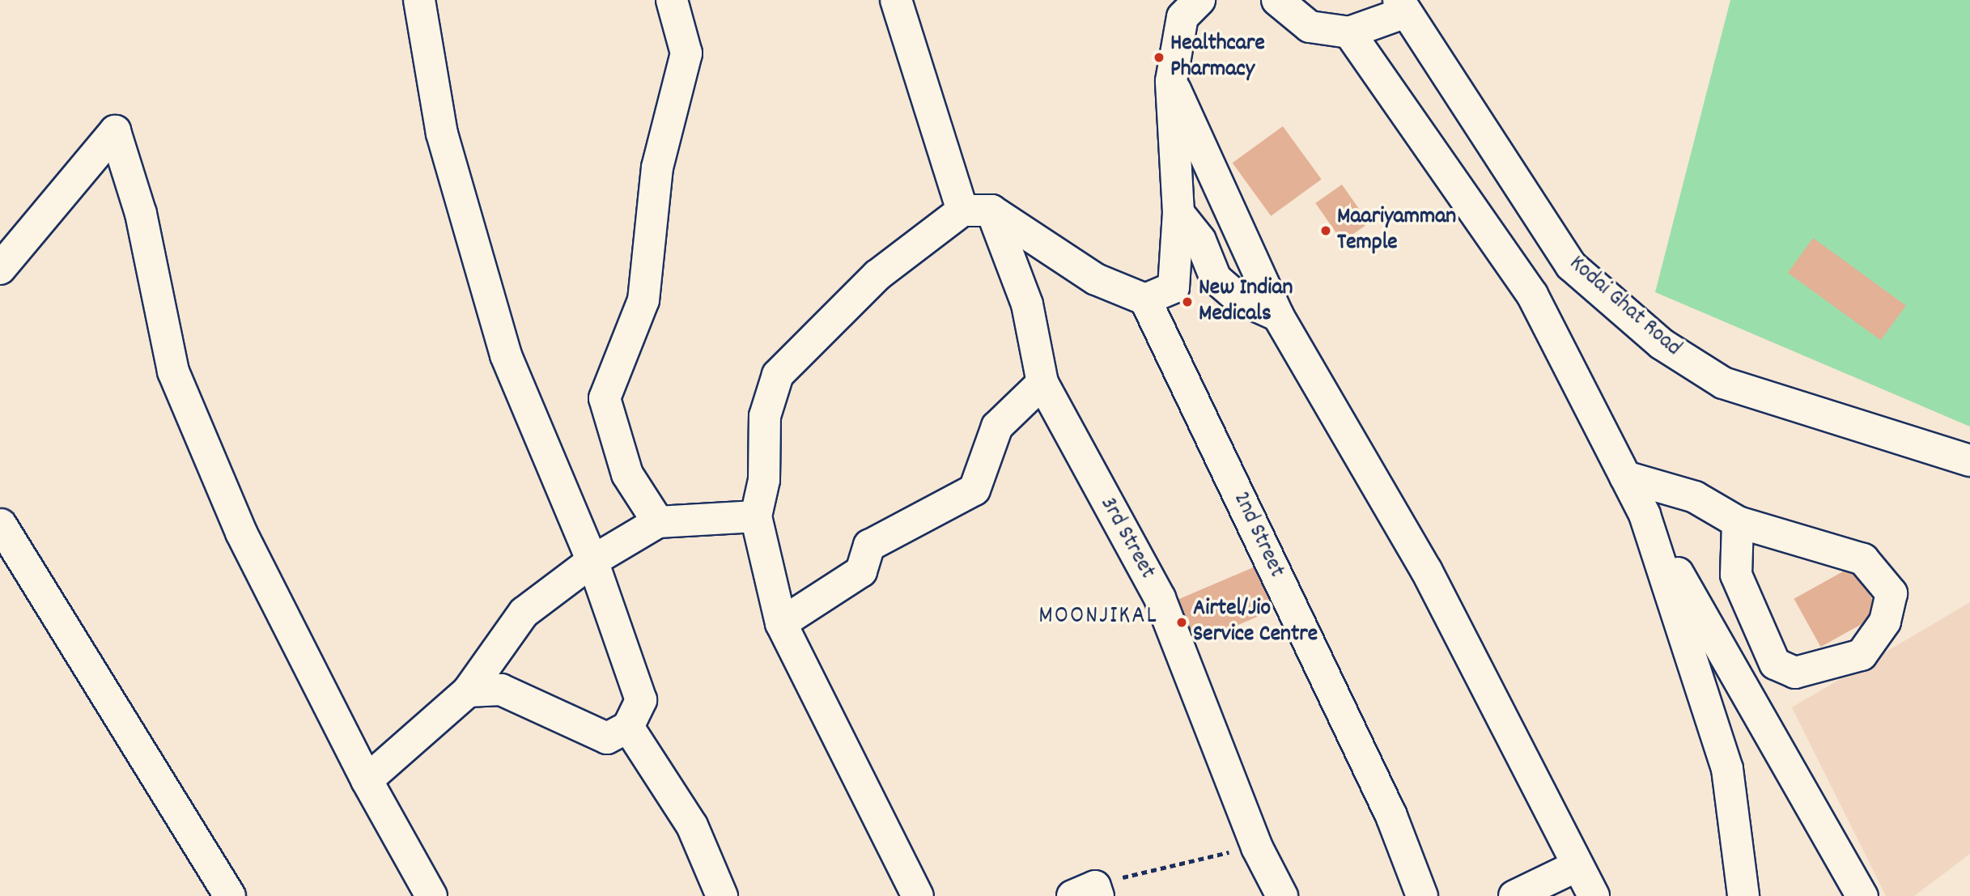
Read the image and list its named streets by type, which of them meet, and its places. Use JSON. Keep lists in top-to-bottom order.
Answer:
{
  "streets": {
    "street": ["Kodai Ghat Road", "2nd Street", "3rd Street"]
  },
  "districts": ["MOONJIKAL"],
  "places": [
    "Healthcare Pharmacy",
    "Maariyamman Temple",
    "New Indian Medicals",
    "Airtel/Jio Service Centre"
  ]
}
